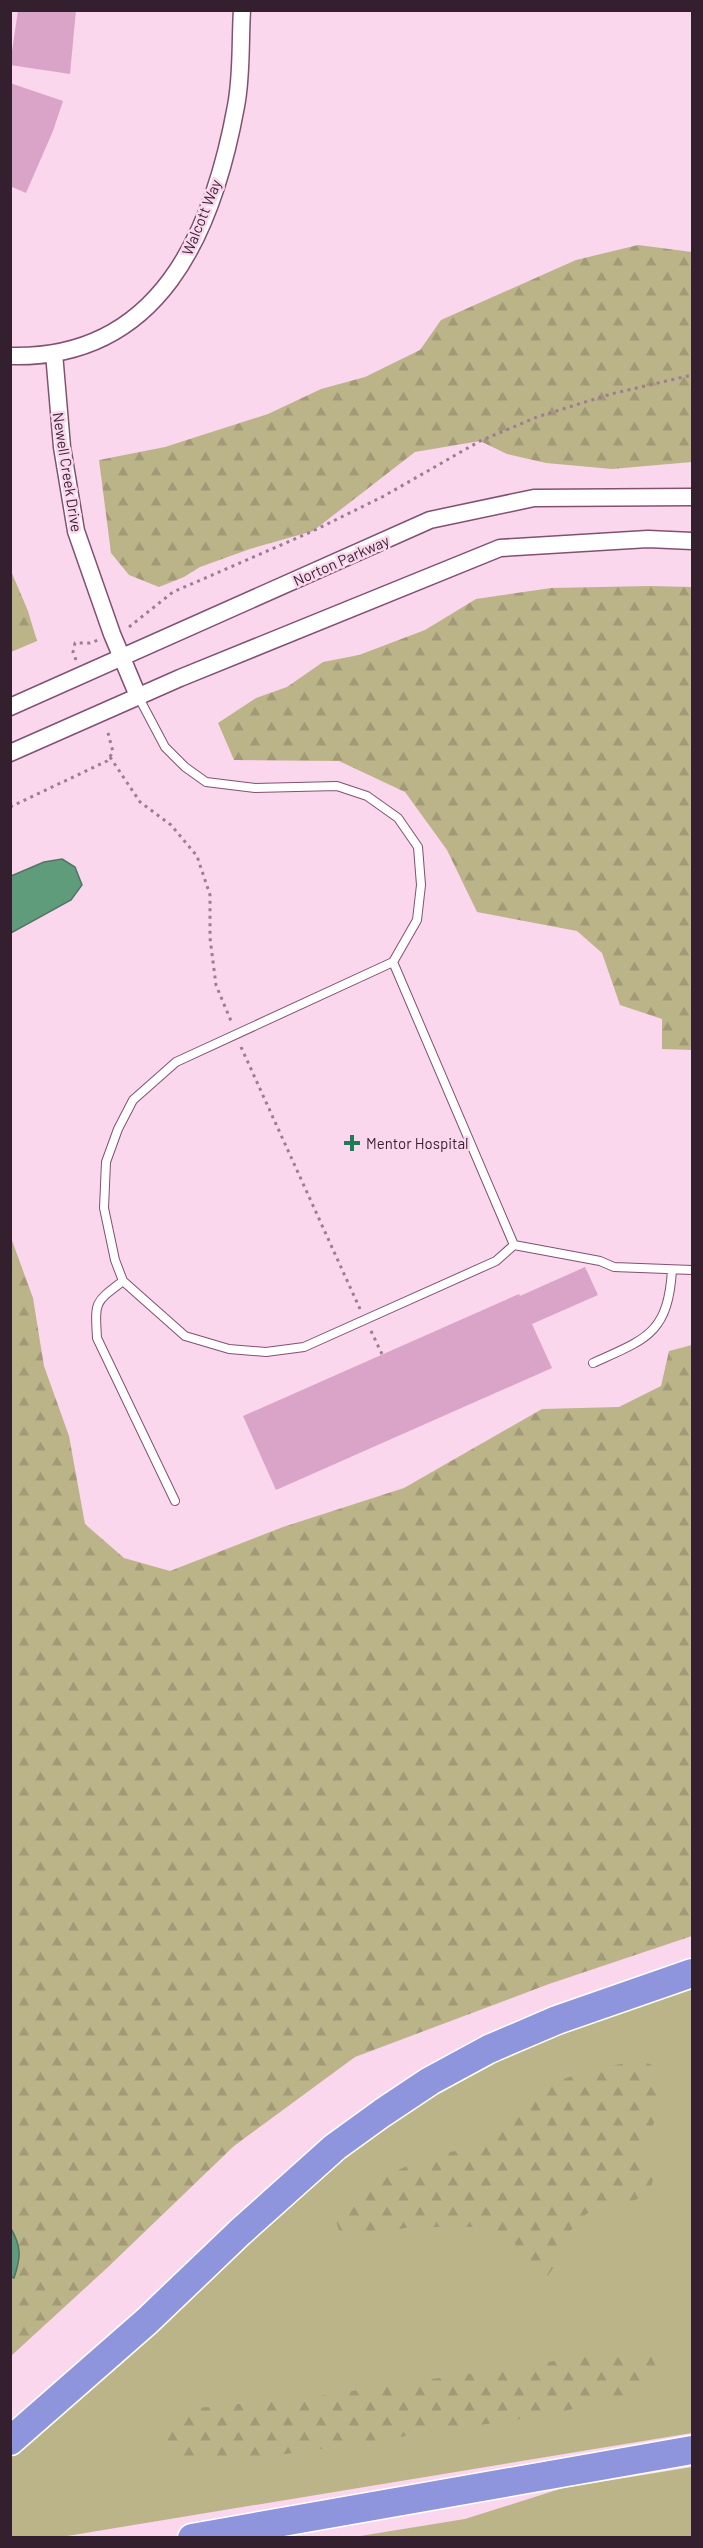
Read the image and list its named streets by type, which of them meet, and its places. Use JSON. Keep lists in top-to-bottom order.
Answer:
{
  "streets": {
    "street": ["Walcott Way", "Newell Creek Drive", "Norton Parkway"]
  },
  "crossings": [
    ["Walcott Way", "Newell Creek Drive"],
    ["Newell Creek Drive", "Norton Parkway"]
  ],
  "places": {
    "health": ["Mentor Hospital"]
  }
}
